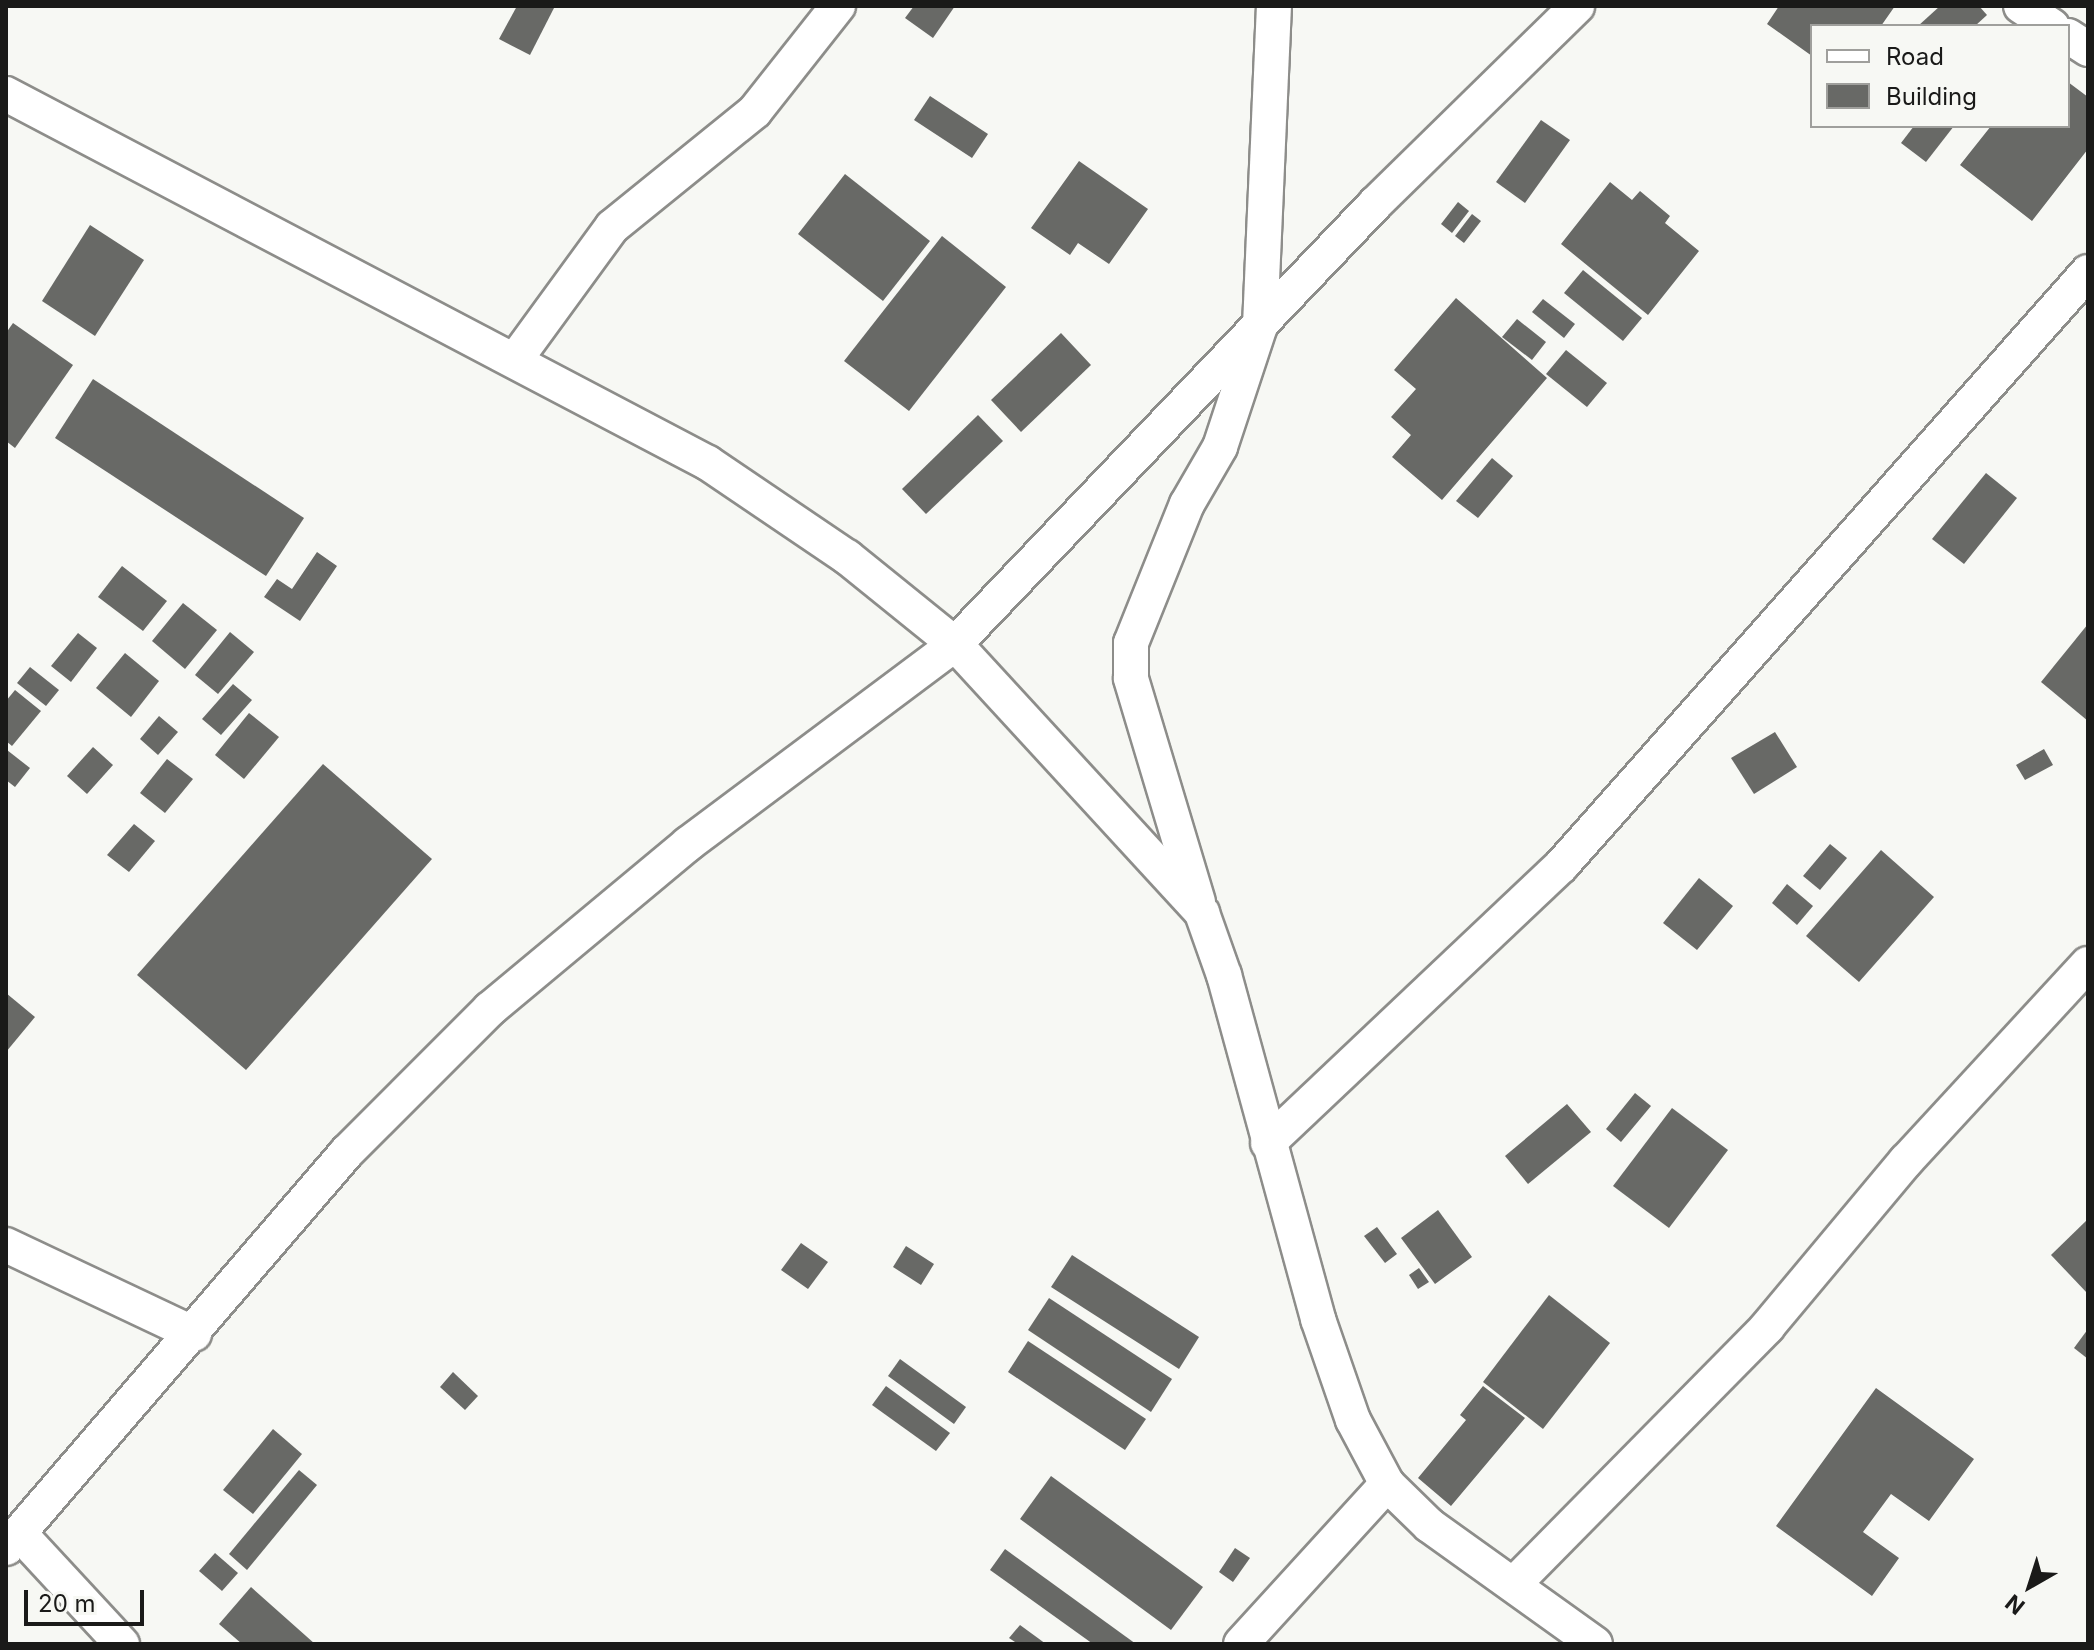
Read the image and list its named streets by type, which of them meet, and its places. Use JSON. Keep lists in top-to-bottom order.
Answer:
{
  "legend": ["Road", "Building"],
  "scale_bar": "20 m",
  "north": "bottom left"
}
